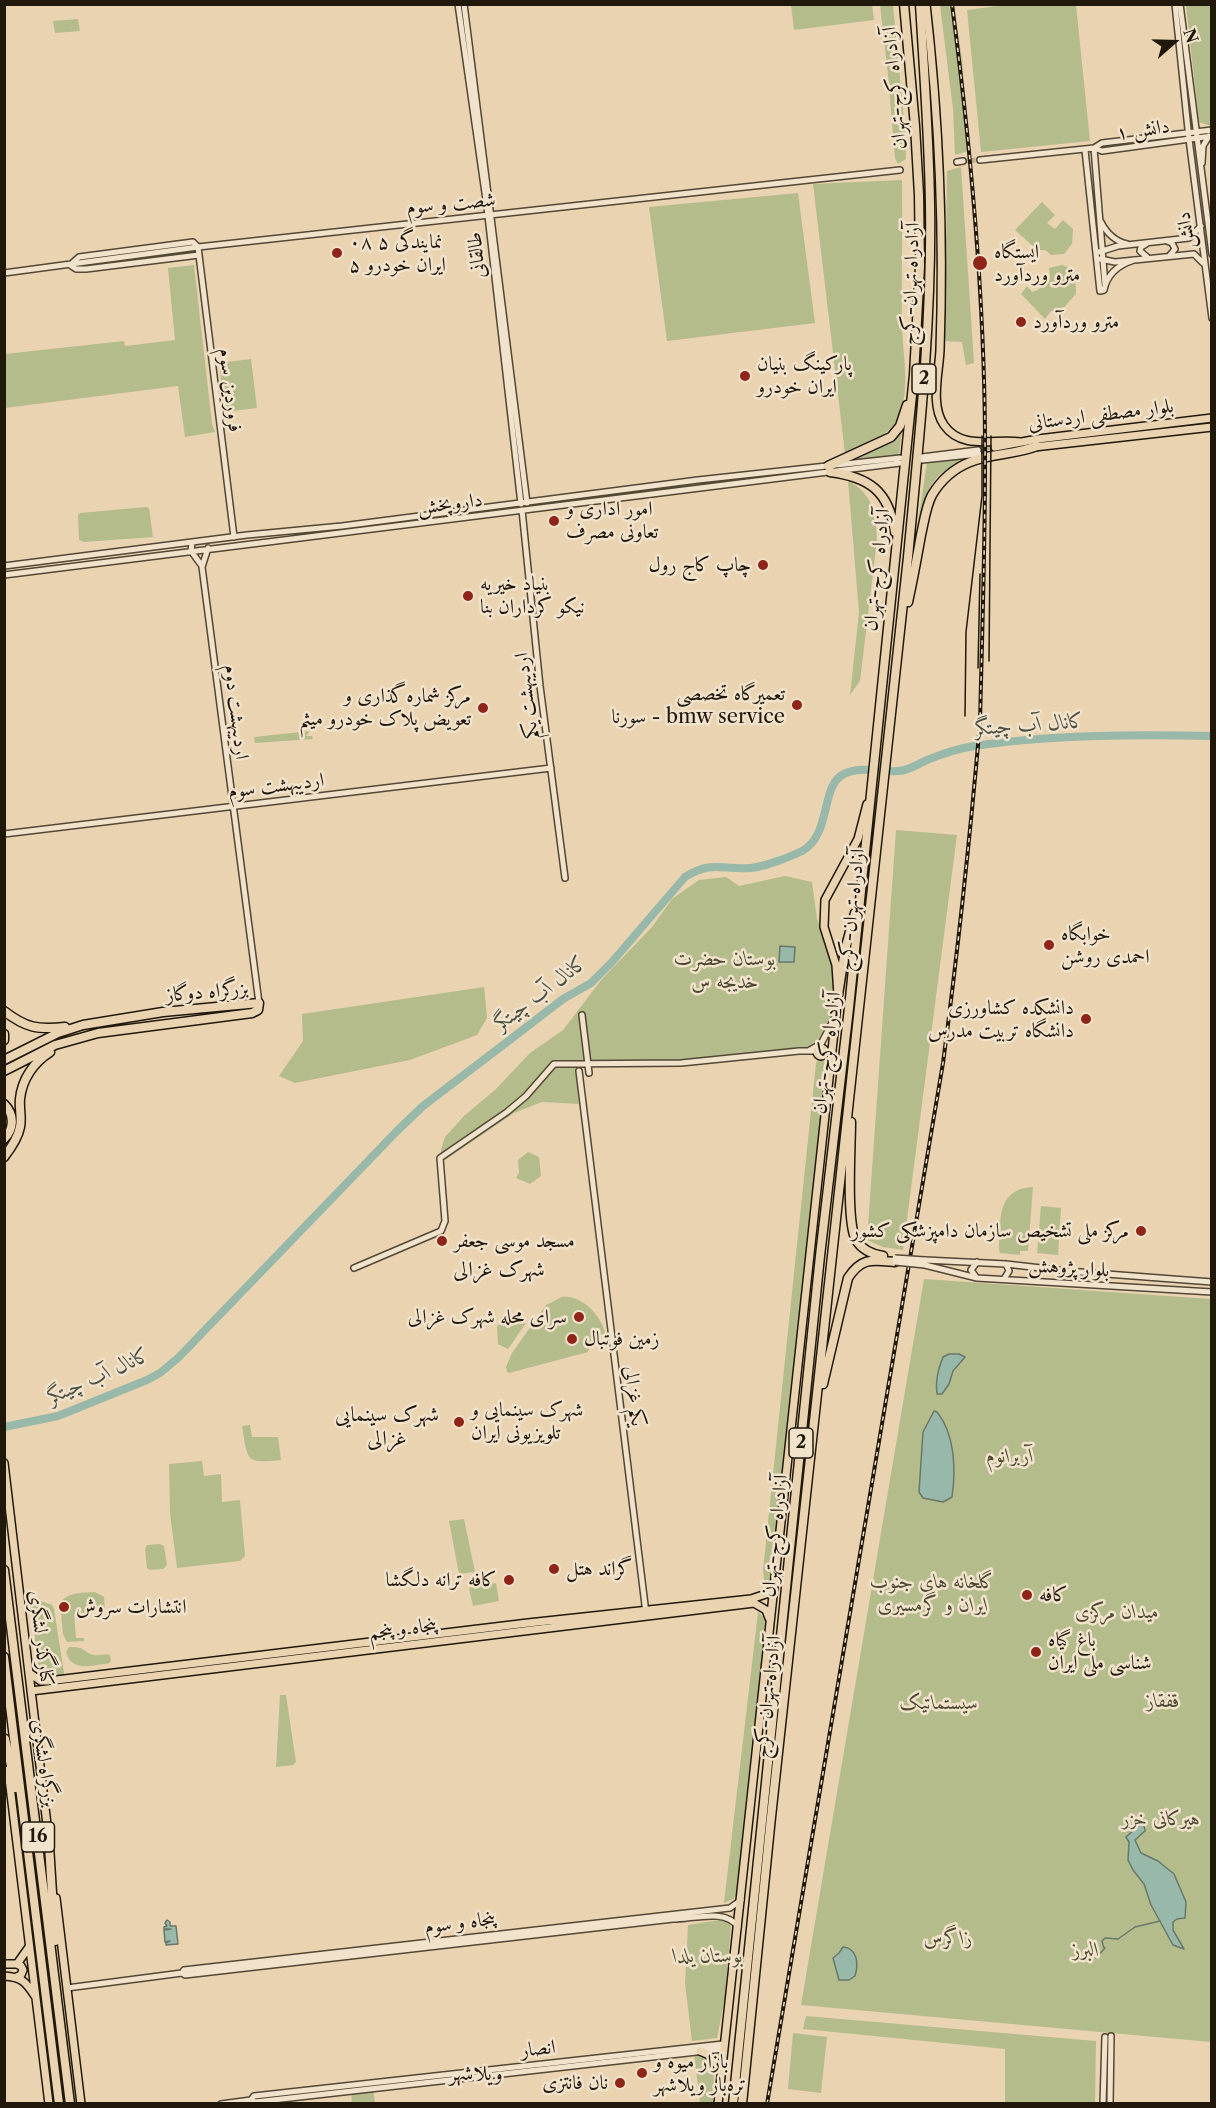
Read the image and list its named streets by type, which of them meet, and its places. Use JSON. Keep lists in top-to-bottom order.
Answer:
{
  "streets": {
    "highway": [
      "آزادراه کرج-تهران",
      "آزادراه تهران-کرج",
      "2",
      "بزرگراه دوگاز",
      "بزرگراه لشگری",
      "16"
    ],
    "main road": ["بلوار مصطفی اردستانی", "پنجاه و پنجم", "کنارگذر لشگری"],
    "street": [
      "دانش ۱",
      "شصت و سوم",
      "دانش",
      "طالقانی",
      "فروردین سوم",
      "داروپخش",
      "اردیبهشت یکم",
      "اردیبهشت دوم",
      "اردیبهشت سوم",
      "بلوار پژوهش",
      "یکم غزالی",
      "پنجاه و سوم",
      "انصار"
    ]
  },
  "crossings": [
    ["دانش ۱", "دانش"],
    ["شصت و سوم", "طالقانی"],
    ["شصت و سوم", "فروردین سوم"],
    ["طالقانی", "داروپخش"],
    ["طالقانی", "اردیبهشت یکم"],
    ["فروردین سوم", "داروپخش"],
    ["داروپخش", "اردیبهشت یکم"],
    ["داروپخش", "اردیبهشت دوم"],
    ["اردیبهشت یکم", "اردیبهشت سوم"],
    ["اردیبهشت دوم", "اردیبهشت سوم"],
    ["اردیبهشت دوم", "بزرگراه دوگاز"],
    ["یکم غزالی", "پنجاه و پنجم"],
    ["پنجاه و پنجم", "کنارگذر لشگری"],
    ["کنارگذر لشگری", "پنجاه و سوم"]
  ],
  "districts": ["شهرک غزالی", "شهرک سینمایی غزالی", "ویلاشهر"],
  "water": ["کانال آب چیتگر"],
  "parks": [
    "بوستان حضرت خدیجه س",
    "آربرانوم",
    "گلخانه های جنوب ایران و گرمسیری",
    "میدان مرکزی",
    "قفقاز",
    "سیستماتیک",
    "هیرکانی خزر",
    "زاگرس",
    "البرز",
    "بوستان یلدا"
  ],
  "places": [
    "نمایندگی ۵ ٠٨ ۵ ایران خودرو",
    "ایستگاه مترو وردآورد",
    "مترو وردآورد",
    "پارکینگ بنیان ایران خودرو",
    "امور اداری و تعاونی مصرف",
    "چاپ کاج رول",
    "بنیاد خیریه نیکو کرداران بنا",
    "تعمیرگاه تخصصی سورنا - bmw service",
    "مرکز شماره‌گذاری و تعویض پلاک خودرو میثم",
    "خوابگاه احمدی روشن",
    "دانشکده کشاورزی دانشگاه تربیت مدرس",
    "مرکز ملی تشخیص سازمان دامپزشکی کشور",
    "مسجد موسی جعفر",
    "سرای محله شهرک غزالی",
    "زمین فوتبال",
    "شهرک سینمایی و تلویزیونی ایران",
    "گراند هتل",
    "کافه ترانه دلگشا",
    "کافه",
    "انتشارات سروش",
    "باغ گیاه‌ شناسی ملی ایران",
    "بازار میوه و تره‌بار ویلاشهر",
    "نان فانتزی"
  ],
  "north": "right"
}
